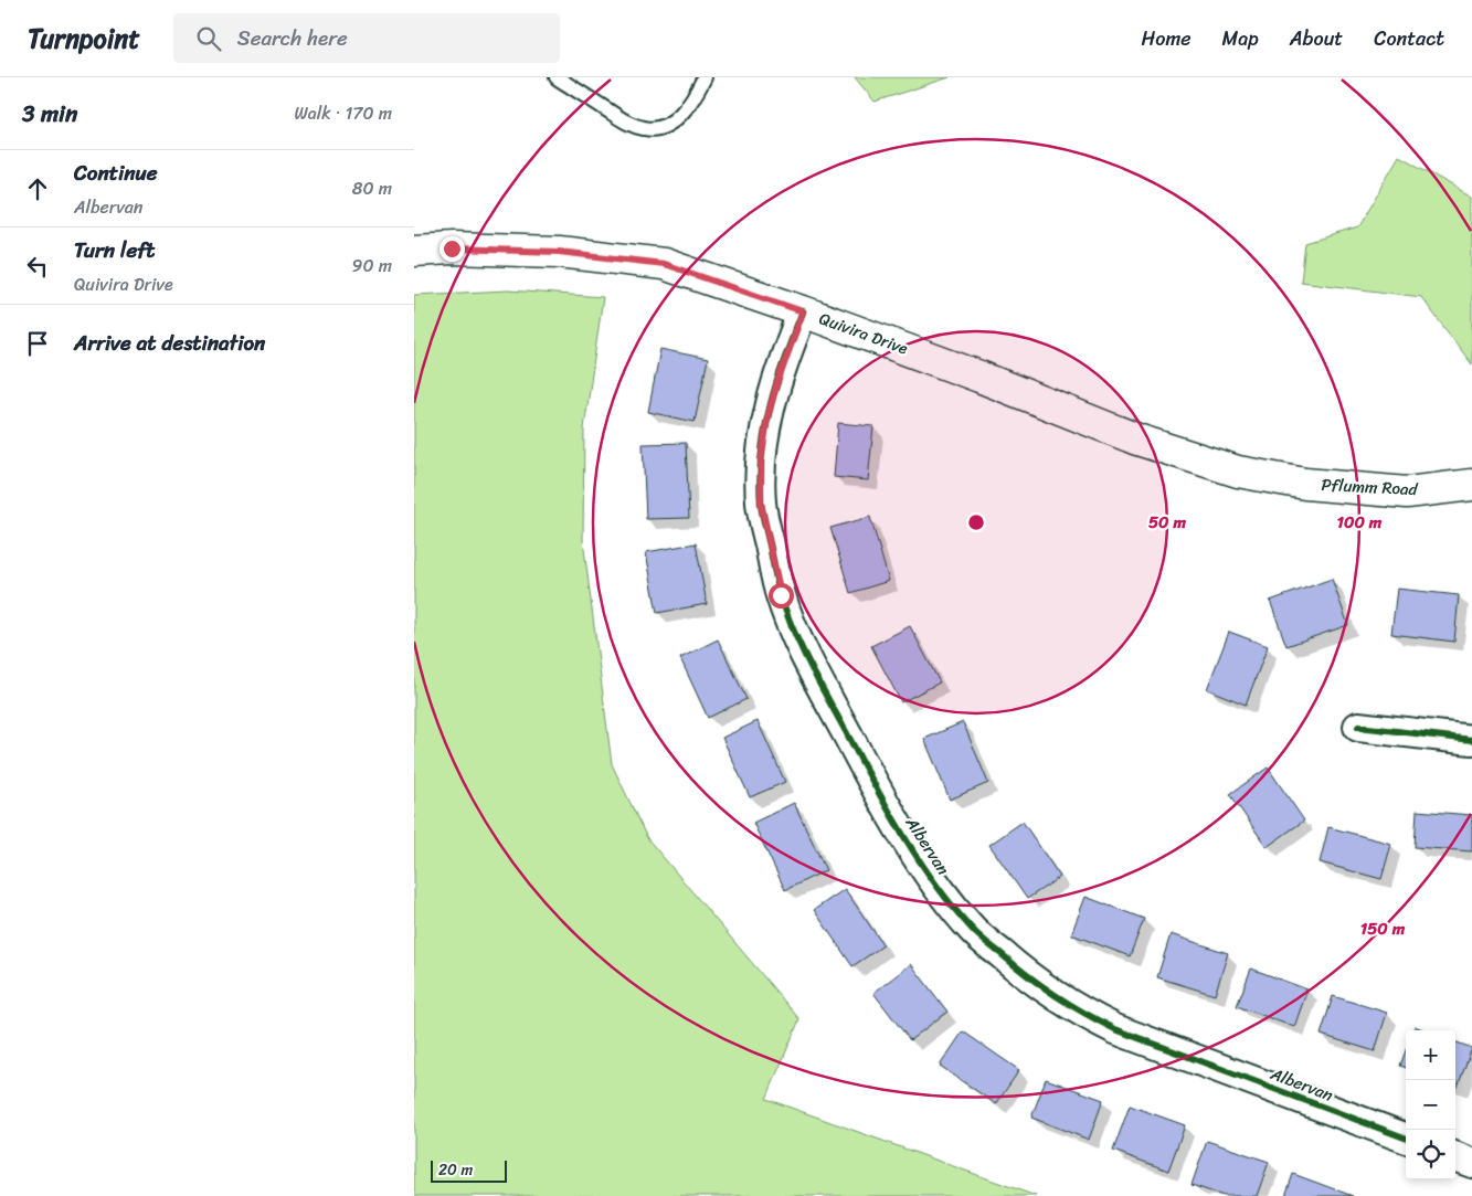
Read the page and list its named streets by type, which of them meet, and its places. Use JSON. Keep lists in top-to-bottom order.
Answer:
{
  "streets": {
    "main road": ["Quivira Drive", "Pflumm Road"],
    "street": ["Albervan"]
  },
  "crossings": [
    ["Quivira Drive", "Pflumm Road"],
    ["Quivira Drive", "Albervan"]
  ],
  "scale_bar": "20 m",
  "page": {
    "header": "Turnpoint",
    "search": "Search here",
    "nav": [
      "Home",
      "Map",
      "About",
      "Contact"
    ],
    "heading": ["3 min", "Walk · 170 m"],
    "list": [
      ["Continue", "Albervan", "80 m"],
      ["Turn left", "Quivira Drive", "90 m"],
      "Arrive at destination"
    ],
    "map_buttons": ["+", "−"],
    "scale": "20 m"
  },
  "rings": ["50 m", "100 m", "150 m"]
}
